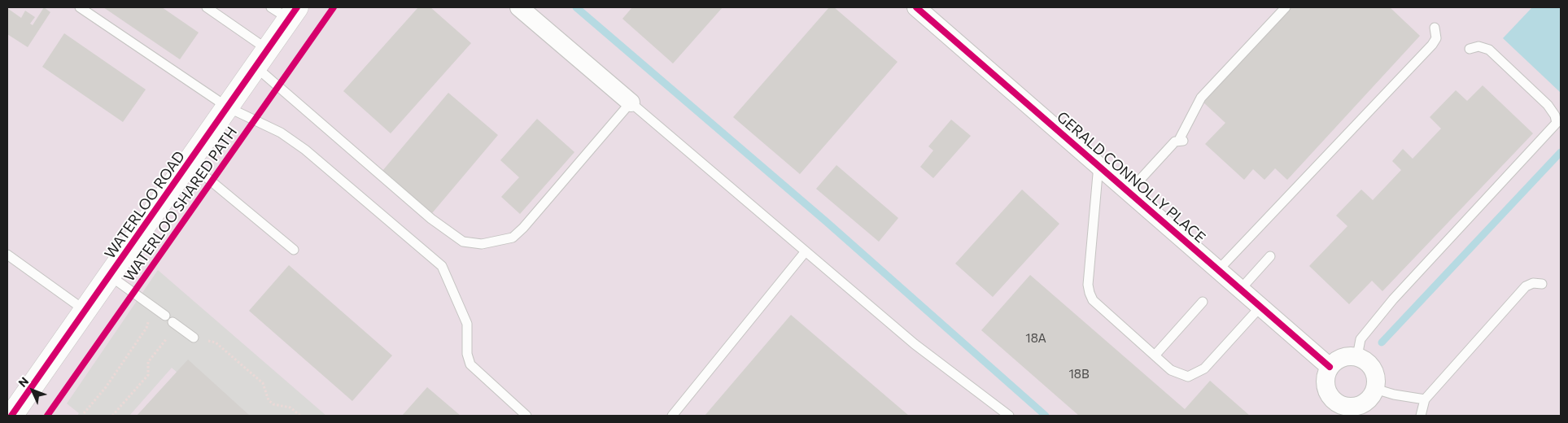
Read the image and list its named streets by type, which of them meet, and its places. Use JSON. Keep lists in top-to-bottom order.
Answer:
{
  "streets": {
    "street": ["GERALD CONNOLLY PLACE", "WATERLOO ROAD"],
    "cycle path": ["WATERLOO SHARED PATH"]
  },
  "house_numbers": ["18A", "18B"],
  "north": "top left"
}
